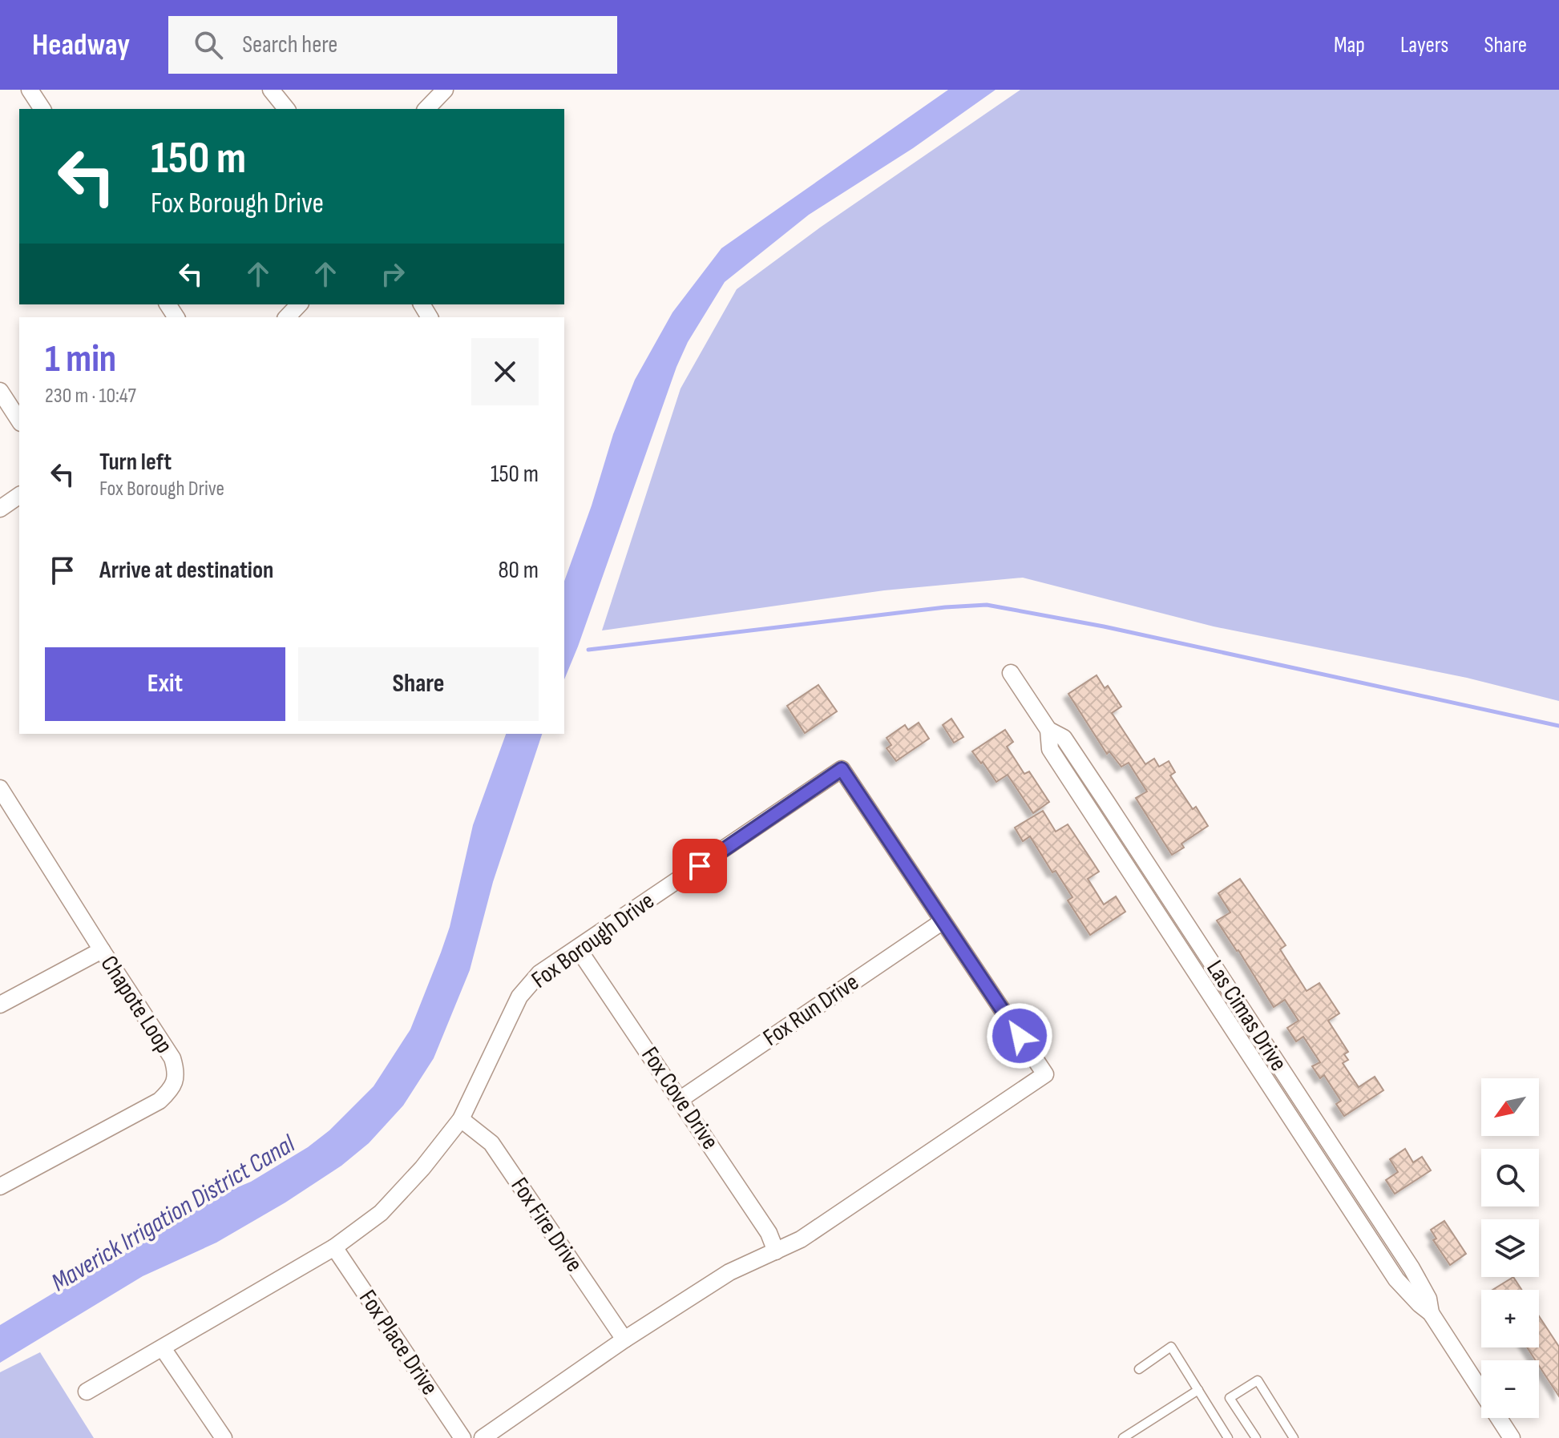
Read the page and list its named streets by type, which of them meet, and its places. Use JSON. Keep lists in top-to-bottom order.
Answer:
{
  "streets": {
    "street": [
      "Fox Borough Drive",
      "Chapote Loop",
      "Fox Run Drive",
      "Las Cimas Drive",
      "Fox Cove Drive",
      "Fox Fire Drive",
      "Fox Place Drive"
    ]
  },
  "crossings": [
    ["Fox Borough Drive", "Fox Run Drive"],
    ["Fox Borough Drive", "Fox Cove Drive"],
    ["Fox Borough Drive", "Fox Fire Drive"],
    ["Fox Borough Drive", "Fox Place Drive"],
    ["Fox Run Drive", "Fox Cove Drive"]
  ],
  "water": ["Maverick Irrigation District Canal"],
  "north": "bottom left",
  "page": {
    "header": "Headway",
    "search": "Search here",
    "nav": ["Map", "Layers", "Share"],
    "turn": ["150 m", "Fox Borough Drive"],
    "heading": ["1 min", "230 m · 10:47"],
    "list": [
      {
        "name": "Turn left",
        "note": "Fox Borough Drive",
        "value": "150 m"
      },
      {
        "name": "Arrive at destination",
        "value": "80 m"
      }
    ],
    "buttons": ["Exit", "Share"],
    "map_buttons": ["+", "−"]
  }
}
